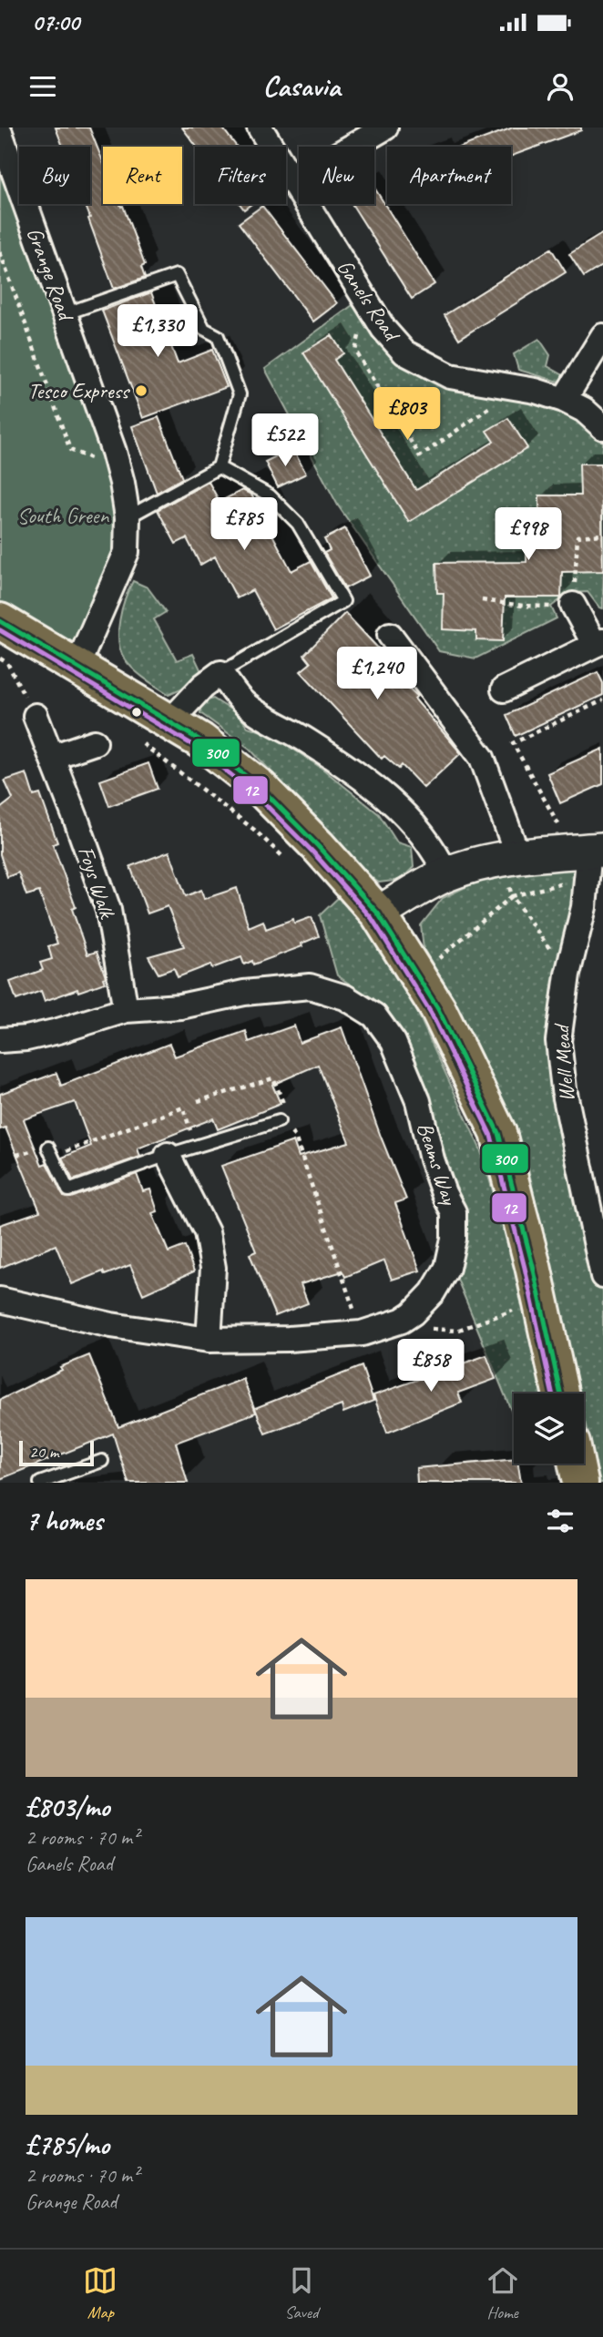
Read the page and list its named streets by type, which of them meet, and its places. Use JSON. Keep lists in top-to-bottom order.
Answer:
{
  "streets": {
    "street": [
      "Grange Road",
      "Ganels Road",
      "Foys Walk",
      "Well Mead",
      "Beams Way"
    ]
  },
  "crossings": [
    ["Foys Walk", "Beams Way"]
  ],
  "parks": ["South Green"],
  "places": ["Tesco Express"],
  "lines": ["transit line 300", "transit line 12"],
  "scale_bar": "20 m",
  "page": {
    "status": "07:00",
    "header": "Casavia",
    "chip": [
      "Buy",
      "Rent",
      "Filters",
      "New",
      "Apartment"
    ],
    "price": [
      "£1,330",
      "£803",
      "£522",
      "£785",
      "£998",
      "£1,240",
      "£858"
    ],
    "scale": "20 m",
    "heading": "7 homes",
    "list": [
      {
        "name": "£803/mo",
        "note": "2 rooms · 70 m² · Ganels Road"
      },
      {
        "name": "£785/mo",
        "note": "2 rooms · 70 m² · Grange Road"
      }
    ],
    "tabs": ["Map", "Saved", "Home"]
  }
}
